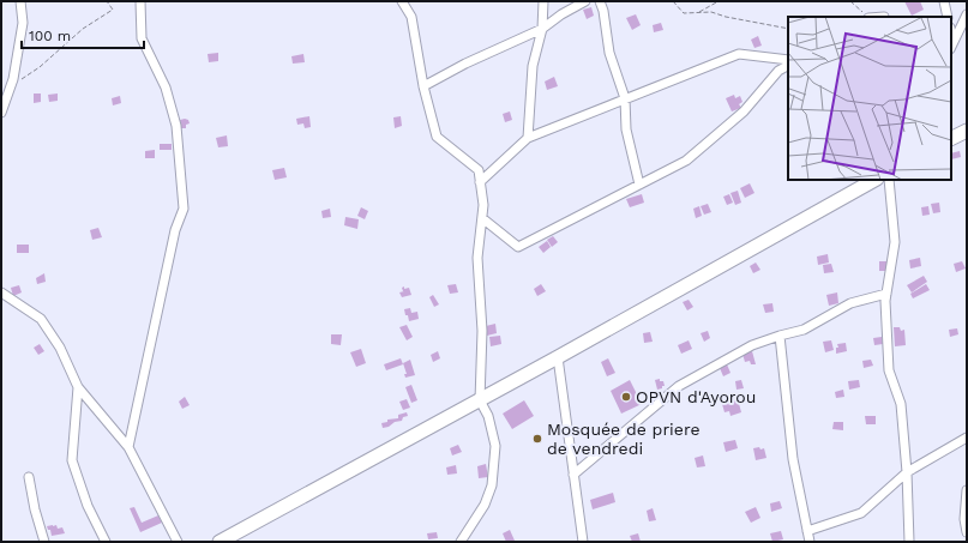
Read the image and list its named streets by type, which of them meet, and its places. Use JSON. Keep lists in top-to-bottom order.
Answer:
{
  "places": ["OPVN d'Ayorou", "Mosquée de priere de vendredi"],
  "scale_bar": "100 m"
}
